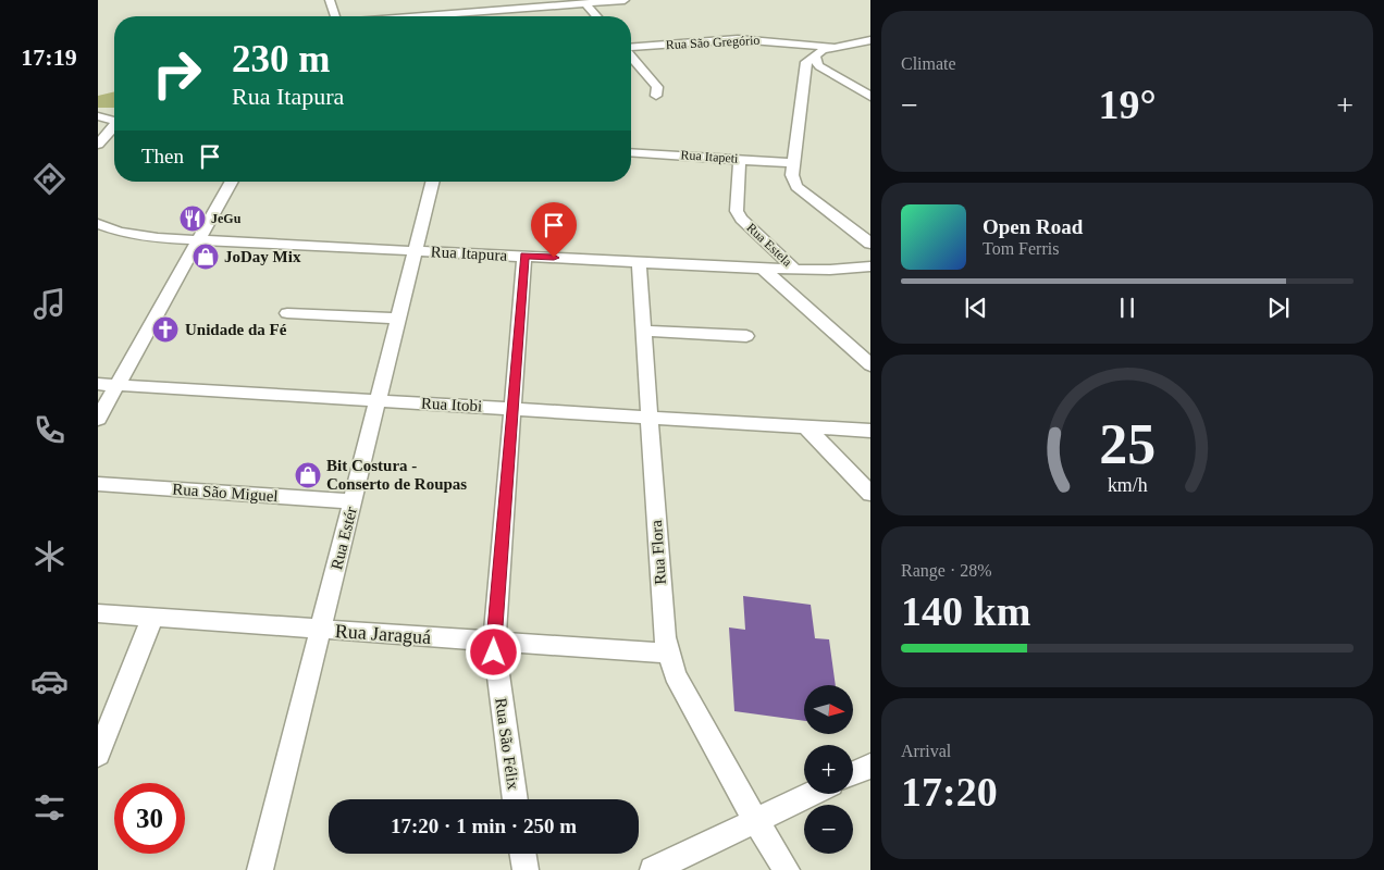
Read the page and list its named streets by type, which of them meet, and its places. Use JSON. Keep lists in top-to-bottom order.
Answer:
{
  "streets": {
    "street": [
      "Rua São Gregório",
      "Rua Itapeti",
      "Rua Estela",
      "Rua Itapura",
      "Rua Itobi",
      "Rua São Miguel",
      "Rua Estér",
      "Rua Flora",
      "Rua Jaraguá",
      "Rua São Félix"
    ]
  },
  "crossings": [
    ["Rua Itapeti", "Rua Estela"],
    ["Rua Estela", "Rua Itapura"],
    ["Rua Itapura", "Rua Estér"],
    ["Rua Itapura", "Rua Flora"],
    ["Rua Itapura", "Rua São Félix"],
    ["Rua Itobi", "Rua Estér"],
    ["Rua Itobi", "Rua Flora"],
    ["Rua Itobi", "Rua São Félix"],
    ["Rua São Miguel", "Rua Estér"],
    ["Rua Estér", "Rua Jaraguá"],
    ["Rua Flora", "Rua Jaraguá"],
    ["Rua Jaraguá", "Rua São Félix"]
  ],
  "places": {
    "restaurant": ["JeGu"],
    "shop": ["JoDay Mix", "Bit Costura - Conserto de Roupas"],
    "church": ["Unidade da Fé"]
  },
  "north": "right",
  "page": {
    "tabs": "17:19",
    "tile": [
      "Climate",
      ["Range · 28%", "140 km"],
      ["Arrival", "17:20"]
    ],
    "turn": ["230 m", "Rua Itapura"],
    "heat": ["−", "19°", "+"],
    "then": "Then",
    "song": ["Open Road", "Tom Ferris"],
    "map_buttons": ["+", "−"],
    "limit": "30",
    "trip": "17:20 · 1 min · 250 m",
    "gauge": ["25", "km/h"]
  }
}
